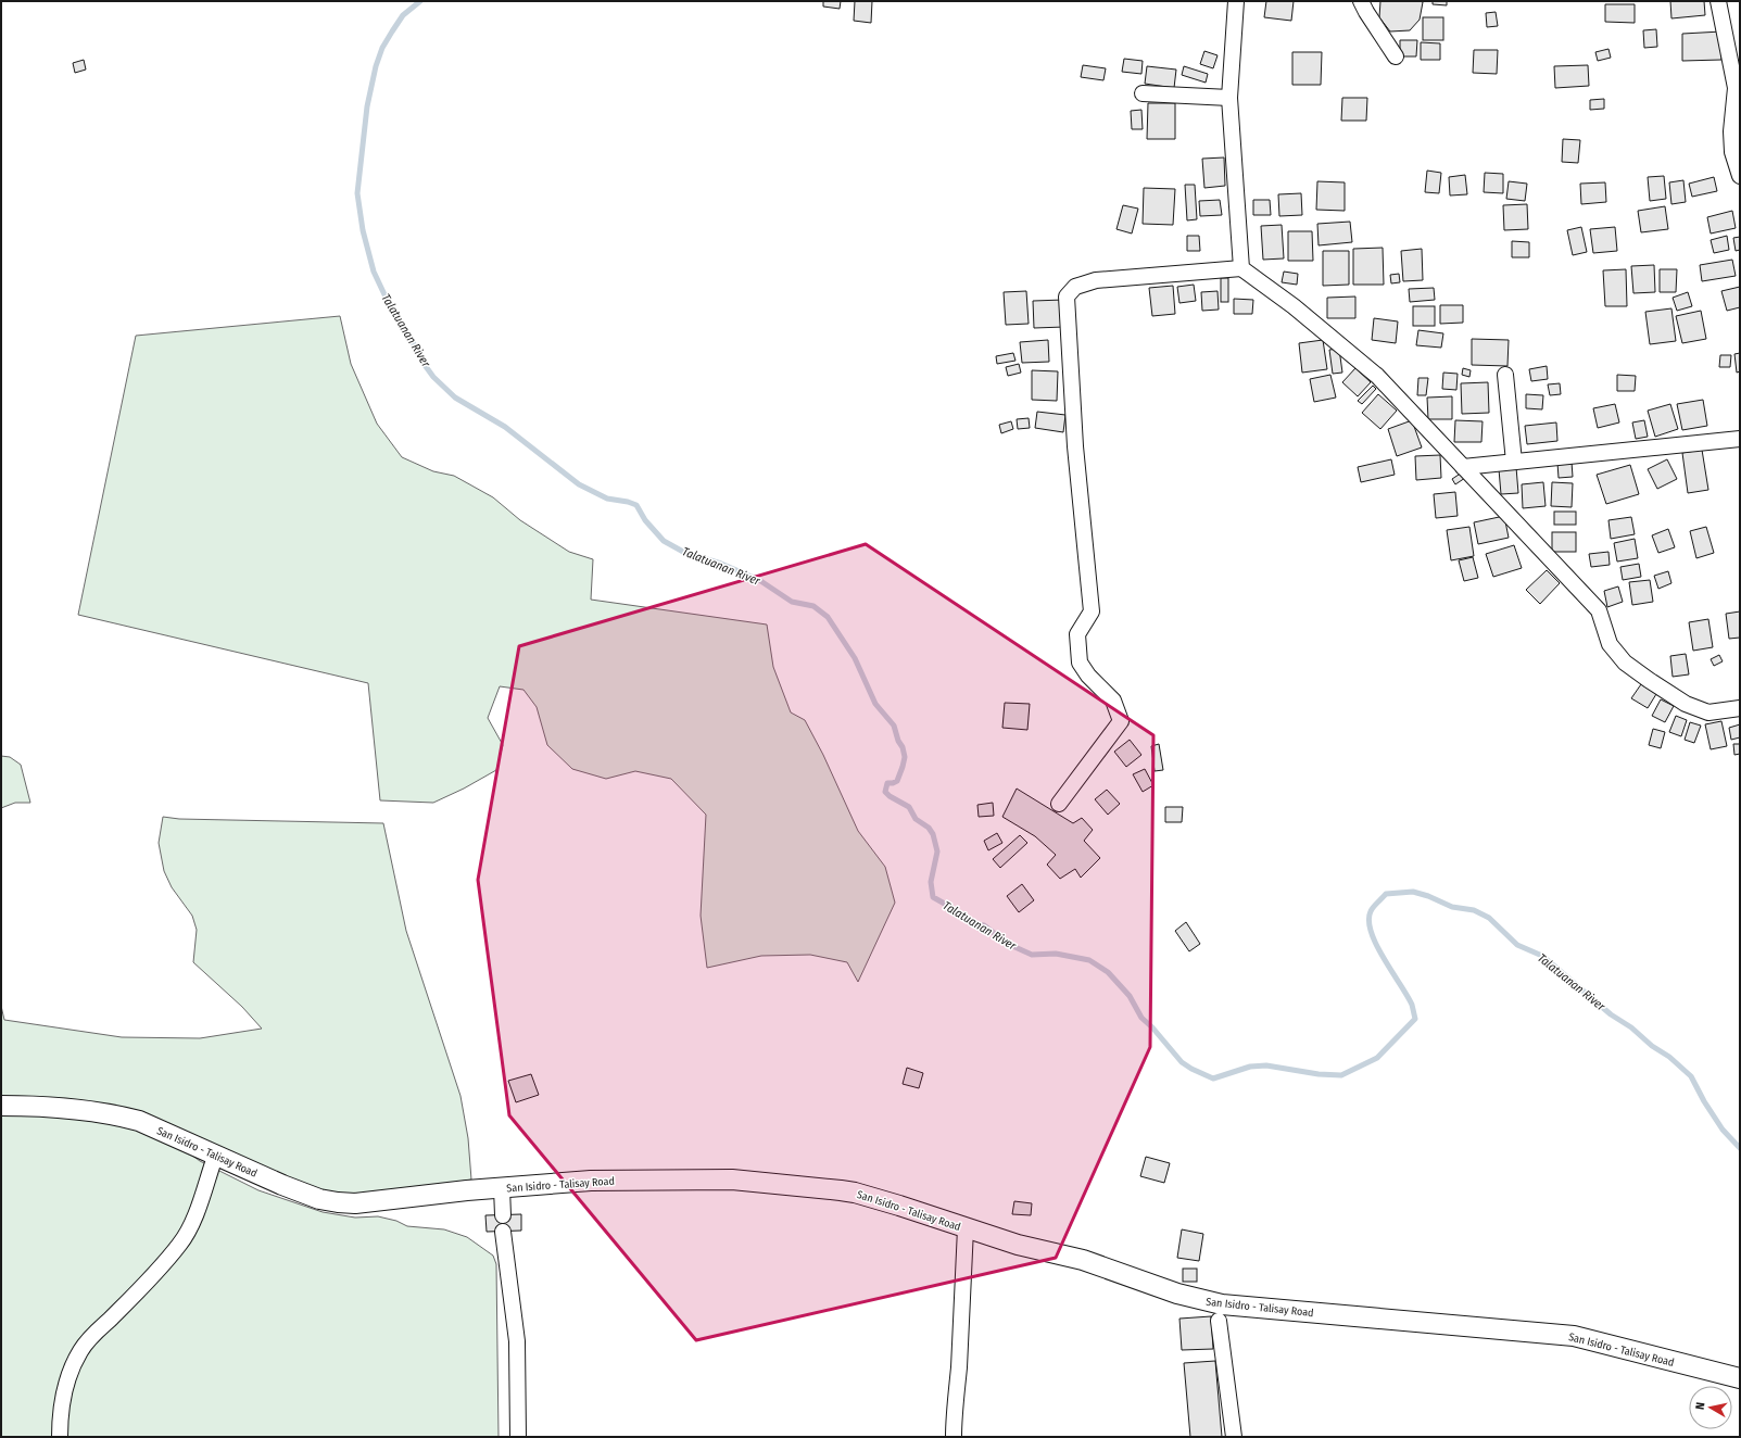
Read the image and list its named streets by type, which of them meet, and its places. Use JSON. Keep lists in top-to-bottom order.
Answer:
{
  "streets": {
    "street": ["San Isidro - Talisay Road"]
  },
  "water": ["Talatuanan River"],
  "north": "left"
}
